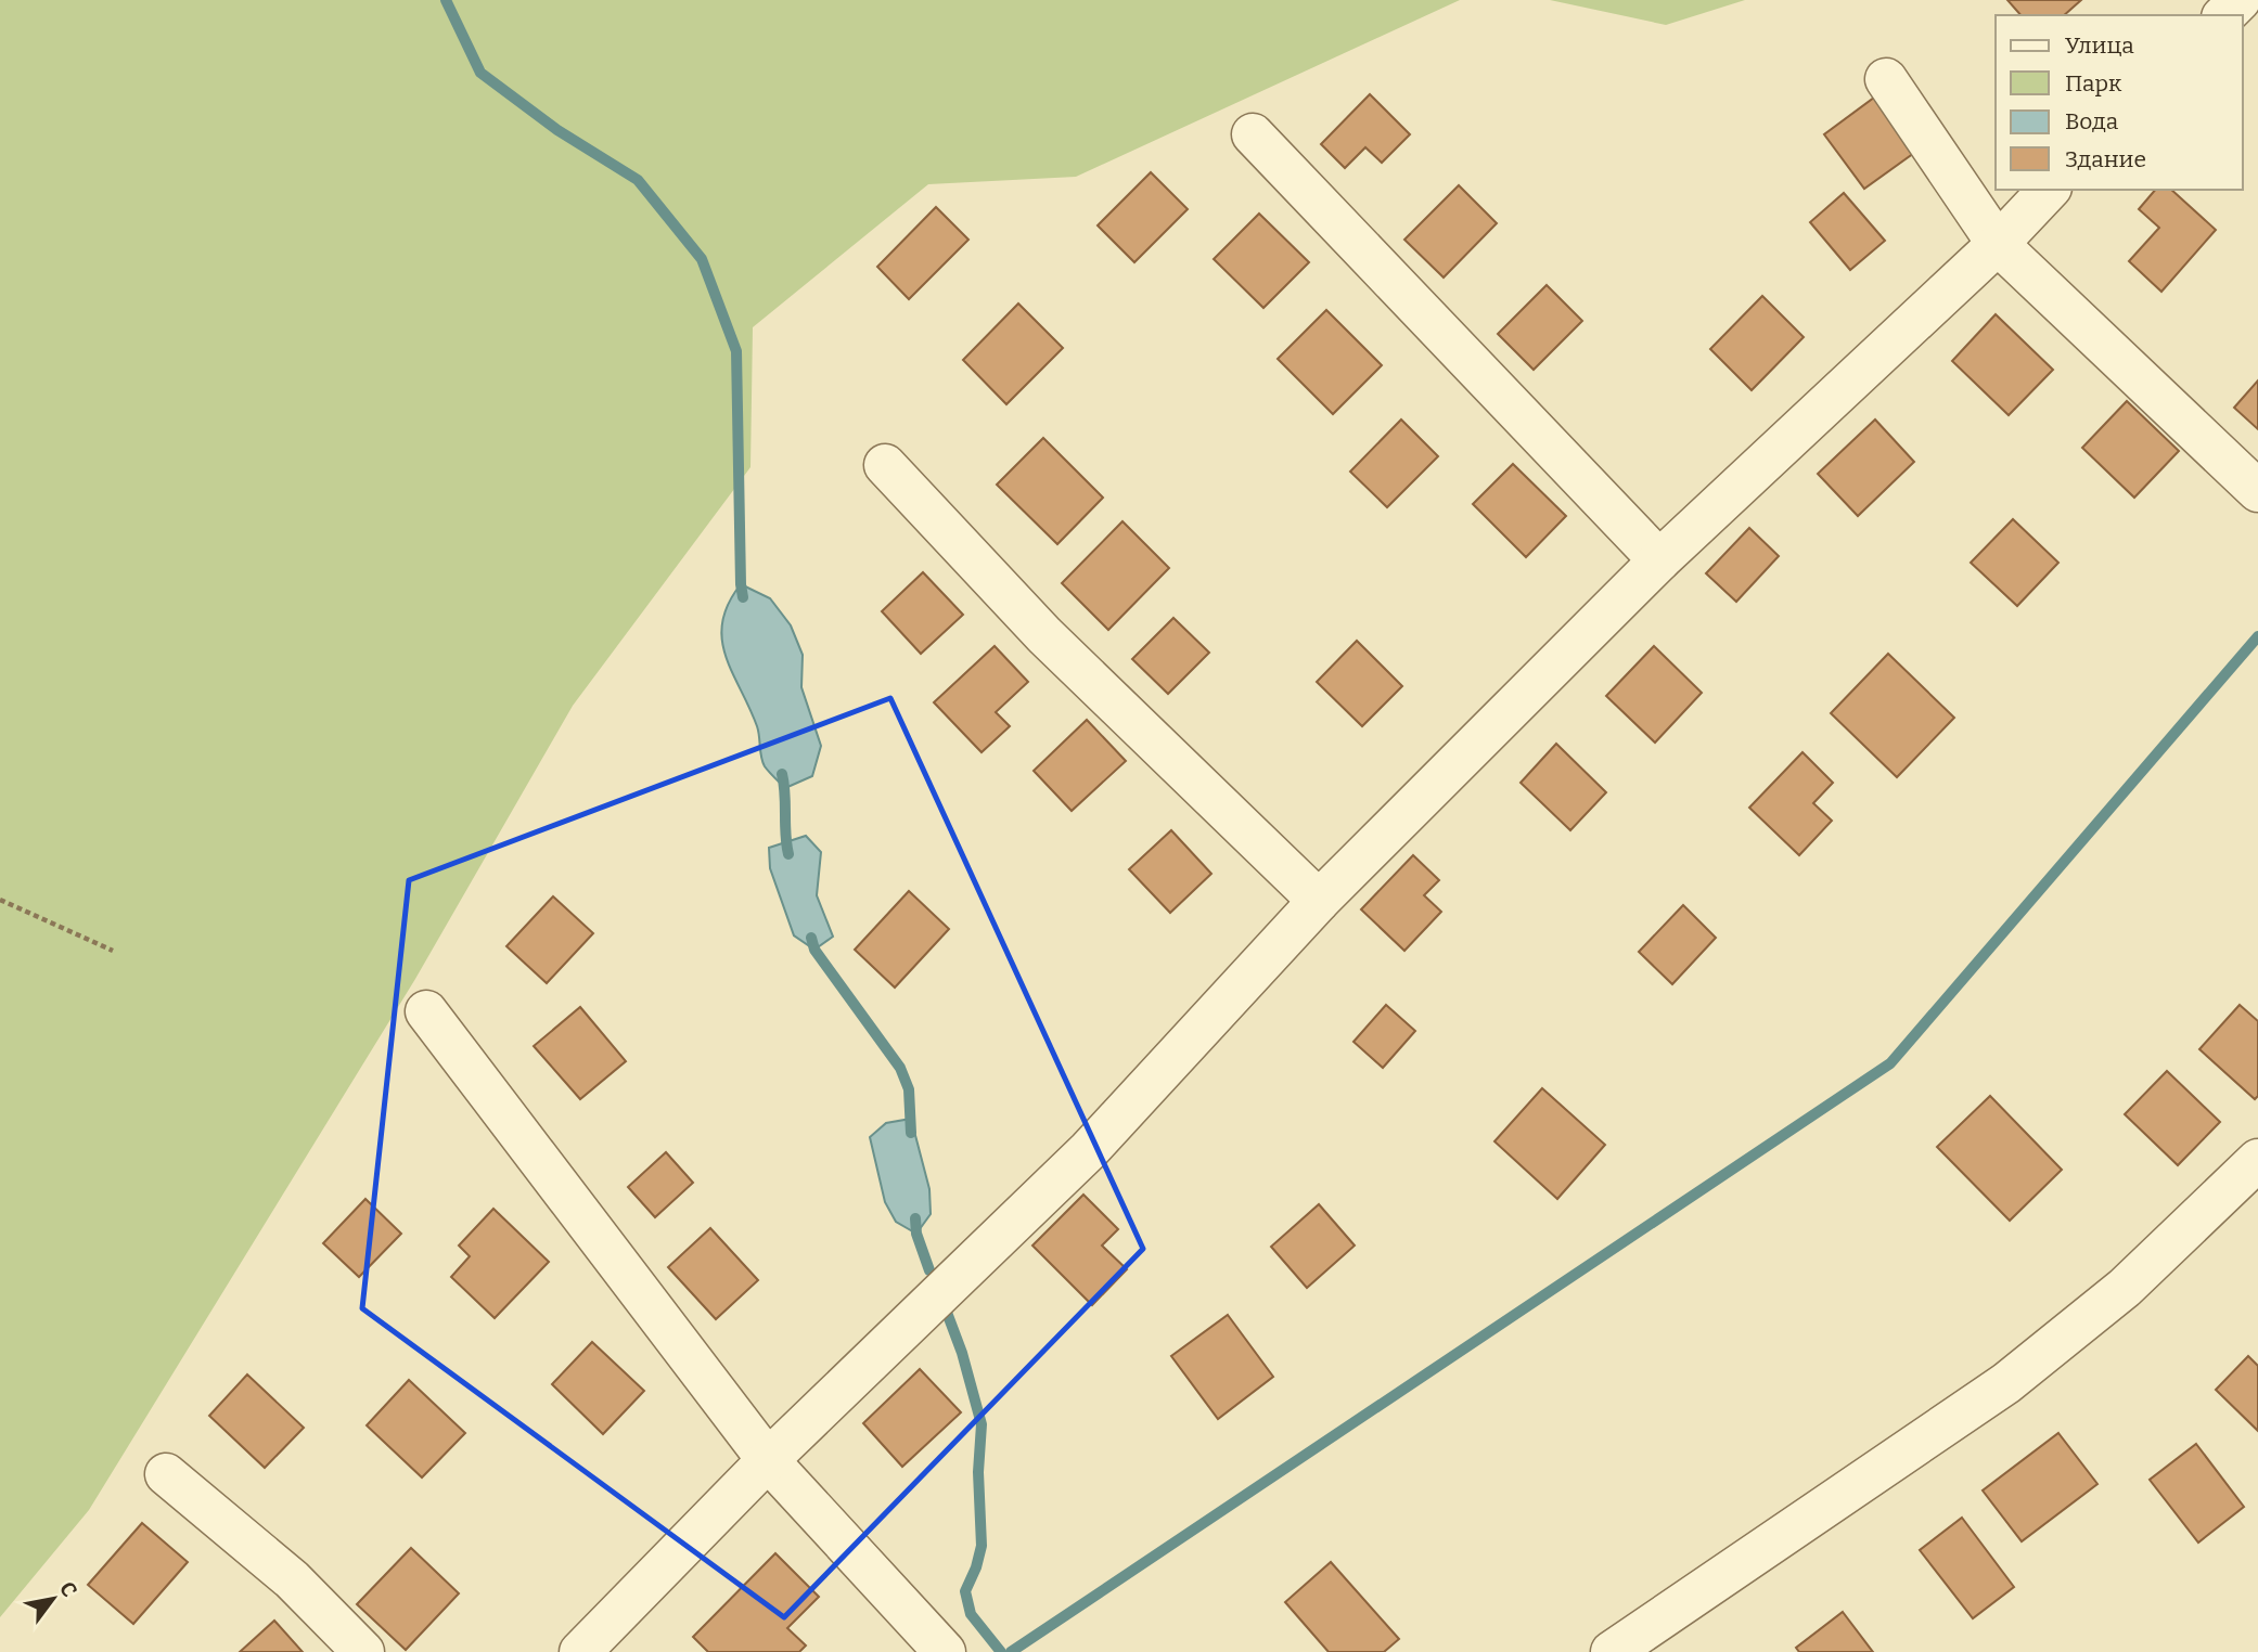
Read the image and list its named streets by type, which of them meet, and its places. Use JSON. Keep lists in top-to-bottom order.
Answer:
{
  "legend": [
    "Улица",
    "Парк",
    "Вода",
    "Здание"
  ],
  "north": "top right"
}
